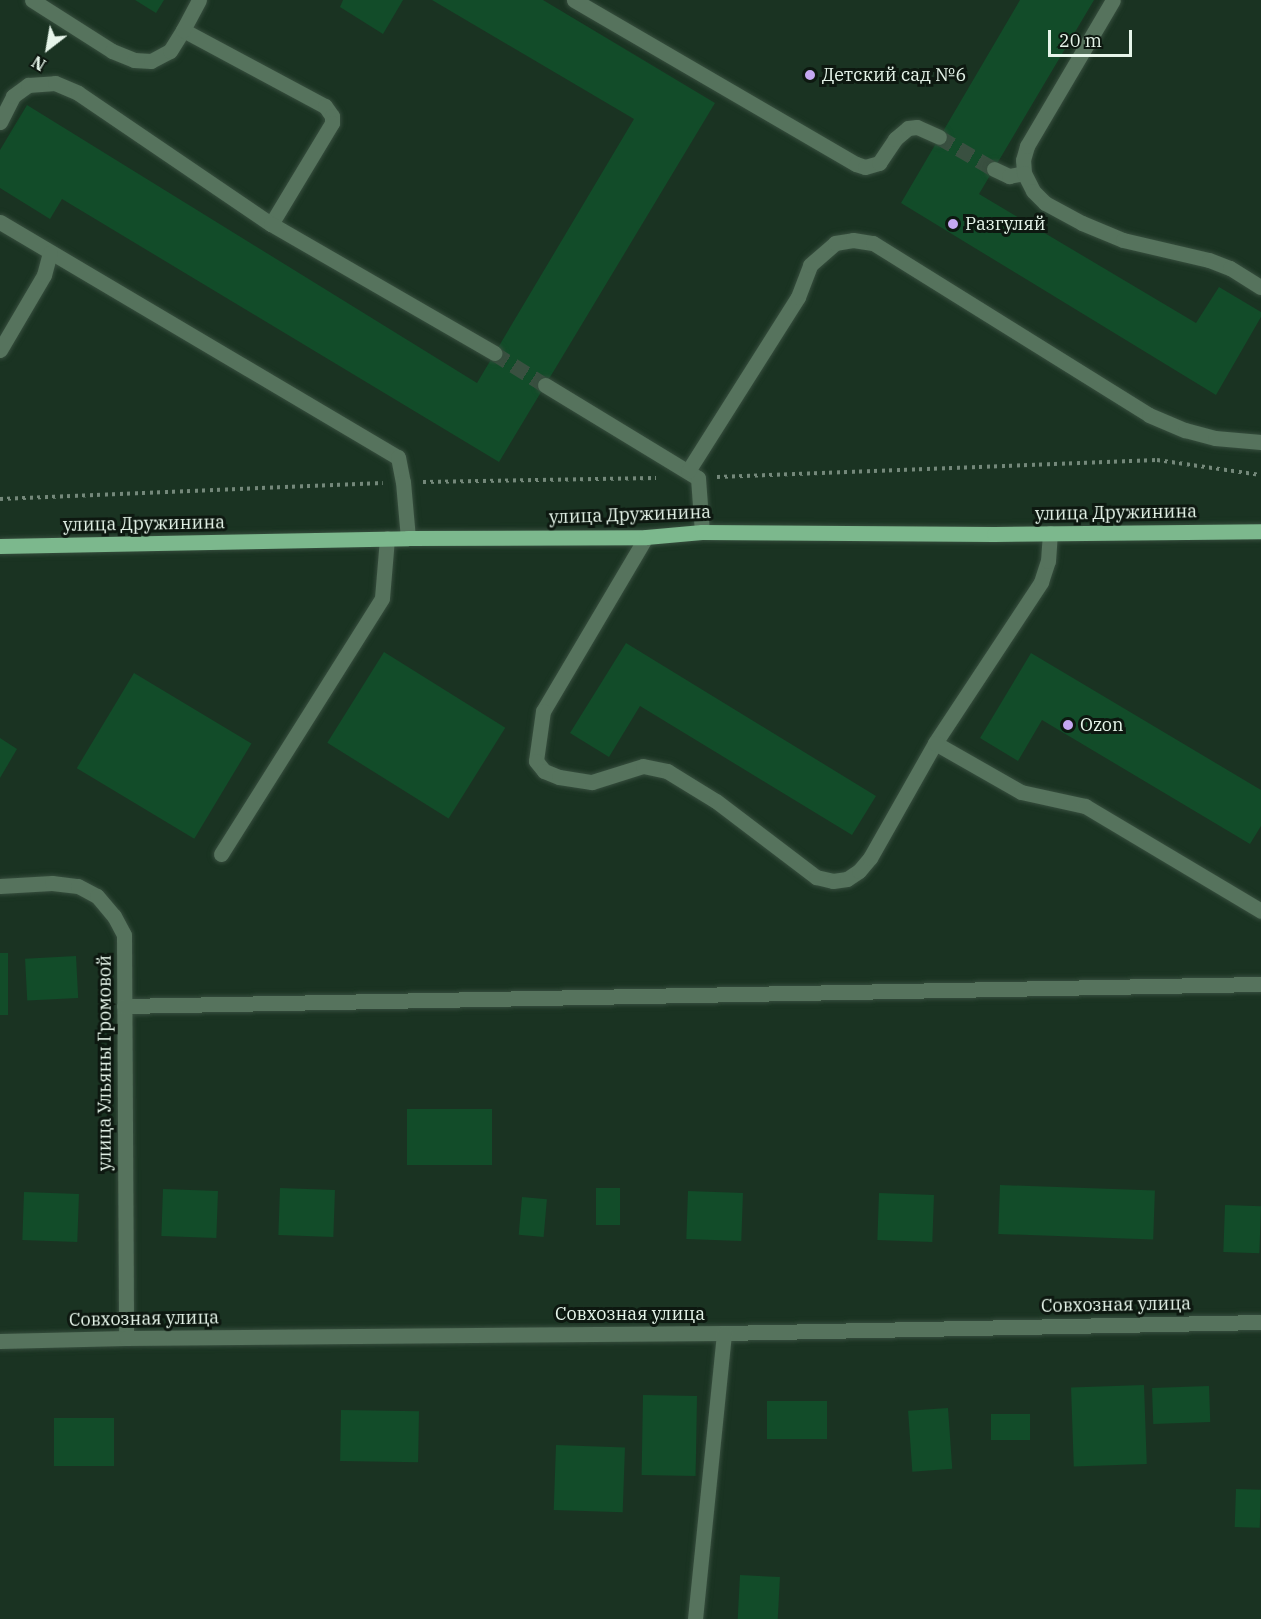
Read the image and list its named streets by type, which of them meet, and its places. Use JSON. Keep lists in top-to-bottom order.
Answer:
{
  "streets": {
    "main road": ["улица Дружинина"],
    "street": ["улица Ульяны Громовой", "Совхозная улица"]
  },
  "crossings": [
    ["улица Ульяны Громовой", "Совхозная улица"]
  ],
  "places": ["Детский сад №6", "Разгуляй", "Ozon"],
  "scale_bar": "20 m",
  "north": "bottom left"
}
